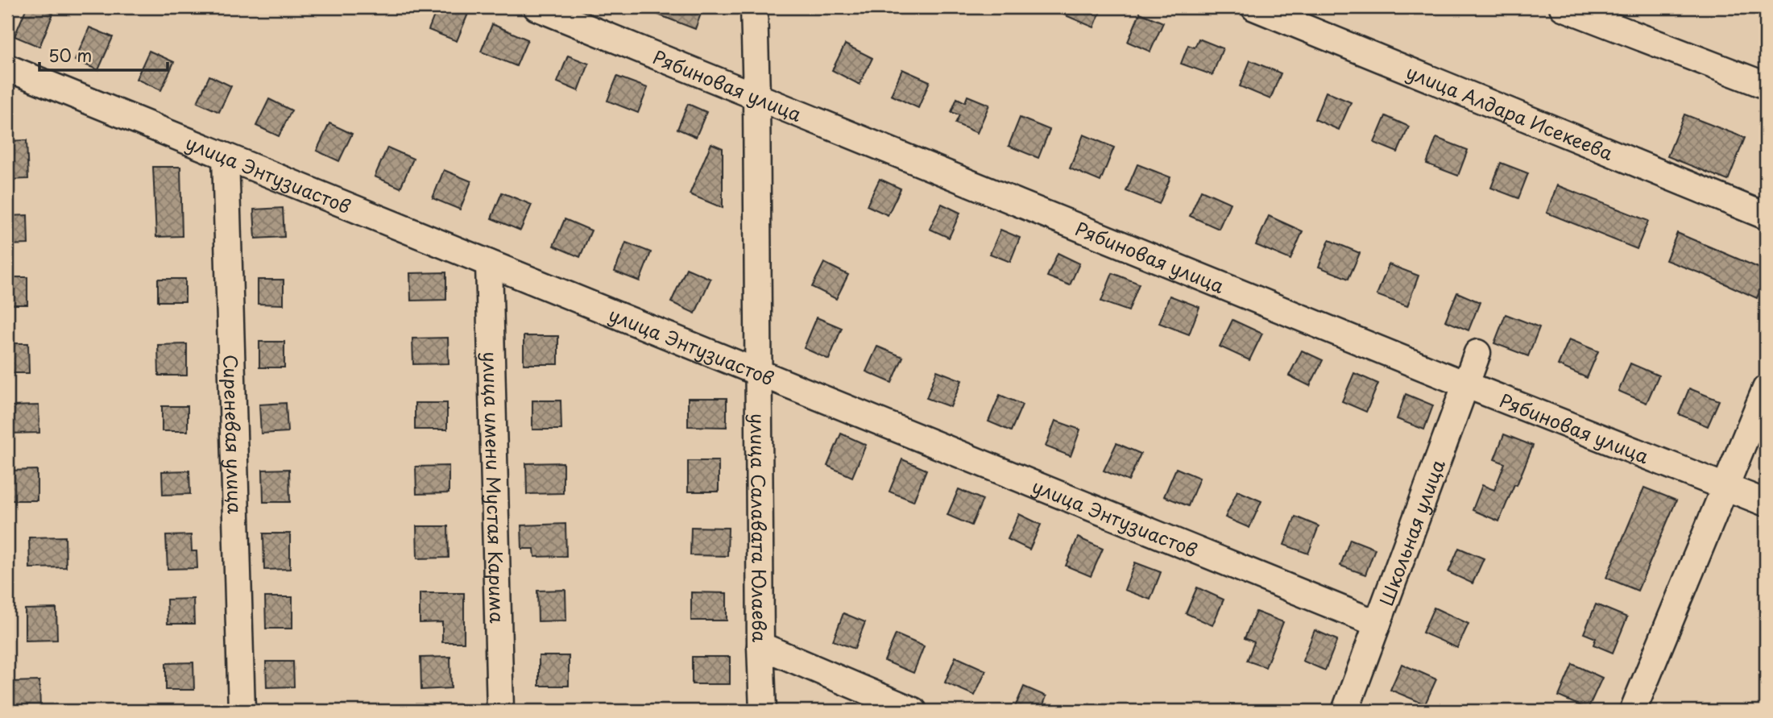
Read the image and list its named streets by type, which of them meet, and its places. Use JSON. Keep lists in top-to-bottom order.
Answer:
{
  "streets": {
    "street": [
      "Рябиновая улица",
      "улица Алдара Исекеева",
      "улица Энтузиастов",
      "Сиреневая улица",
      "улица имени Мустая Карима",
      "улица Салавата Юлаева",
      "Школьная улица"
    ]
  },
  "crossings": [
    ["Рябиновая улица", "улица Салавата Юлаева"],
    ["Рябиновая улица", "Школьная улица"],
    ["улица Энтузиастов", "Сиреневая улица"],
    ["улица Энтузиастов", "улица имени Мустая Карима"],
    ["улица Энтузиастов", "улица Салавата Юлаева"],
    ["улица Энтузиастов", "Школьная улица"]
  ],
  "scale_bar": "50 m"
}
